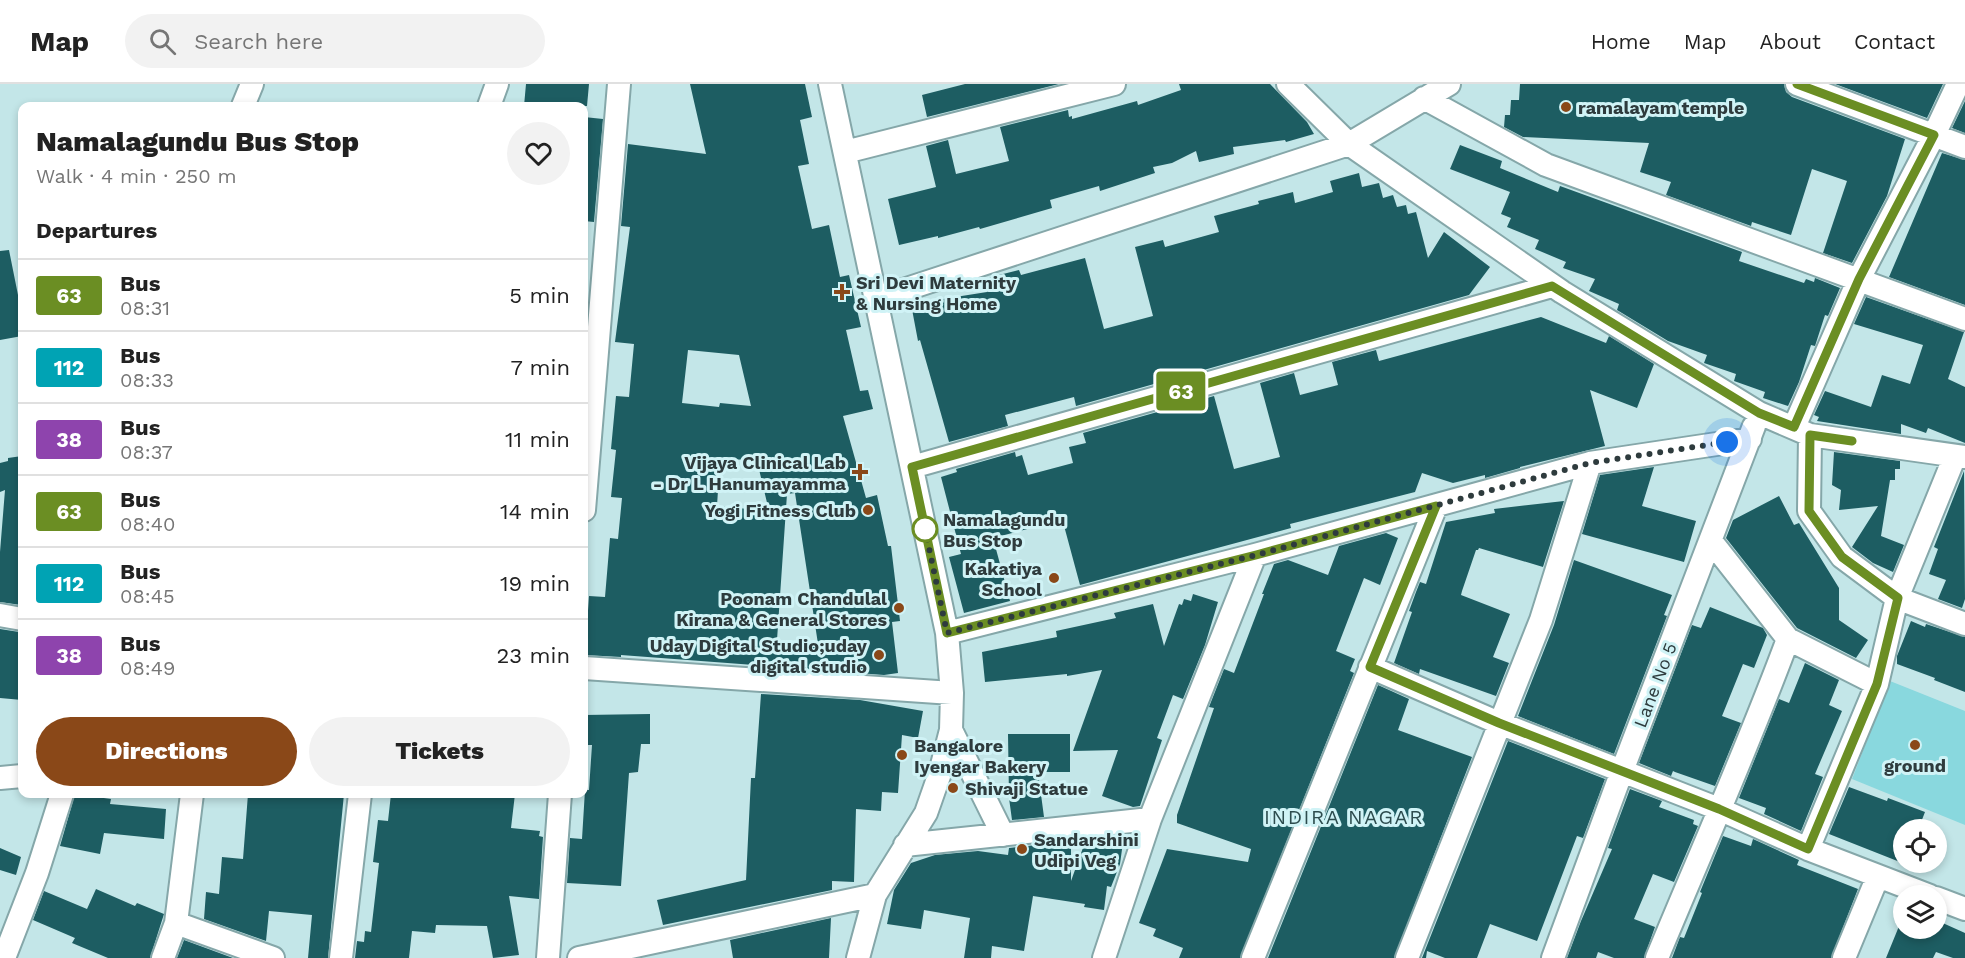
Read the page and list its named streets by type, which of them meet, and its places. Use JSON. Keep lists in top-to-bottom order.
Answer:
{
  "streets": {
    "street": ["Lane No 5"]
  },
  "districts": ["INDIRA NAGAR"],
  "places": {
    "other": [
      "ramalayam temple",
      "Yogi Fitness Club",
      "Namalagundu Bus Stop",
      "Kakatiya School",
      "Poonam Chandulal Kirana & General Stores",
      "Uday Digital Studio;uday digital studio",
      "ground",
      "Bangalore Iyengar Bakery",
      "Shivaji Statue",
      "Sandarshini Udipi Veg"
    ],
    "health": ["Sri Devi Maternity & Nursing Home", "Vijaya Clinical Lab - Dr L Hanumayamma"]
  },
  "lines": ["bus line 63"],
  "page": {
    "header": "Map",
    "search": "Search here",
    "nav": [
      "Home",
      "Map",
      "About",
      "Contact"
    ],
    "on_map": "63",
    "heading": [
      ["Namalagundu Bus Stop", "Walk · 4 min · 250 m"],
      "Departures"
    ],
    "list": [
      {
        "mark": "63",
        "name": "Bus",
        "note": "08:31",
        "value": "5 min"
      },
      {
        "mark": "112",
        "name": "Bus",
        "note": "08:33",
        "value": "7 min"
      },
      {
        "mark": "38",
        "name": "Bus",
        "note": "08:37",
        "value": "11 min"
      },
      {
        "mark": "63",
        "name": "Bus",
        "note": "08:40",
        "value": "14 min"
      },
      {
        "mark": "112",
        "name": "Bus",
        "note": "08:45",
        "value": "19 min"
      },
      {
        "mark": "38",
        "name": "Bus",
        "note": "08:49",
        "value": "23 min"
      }
    ],
    "buttons": ["Directions", "Tickets"]
  }
}
